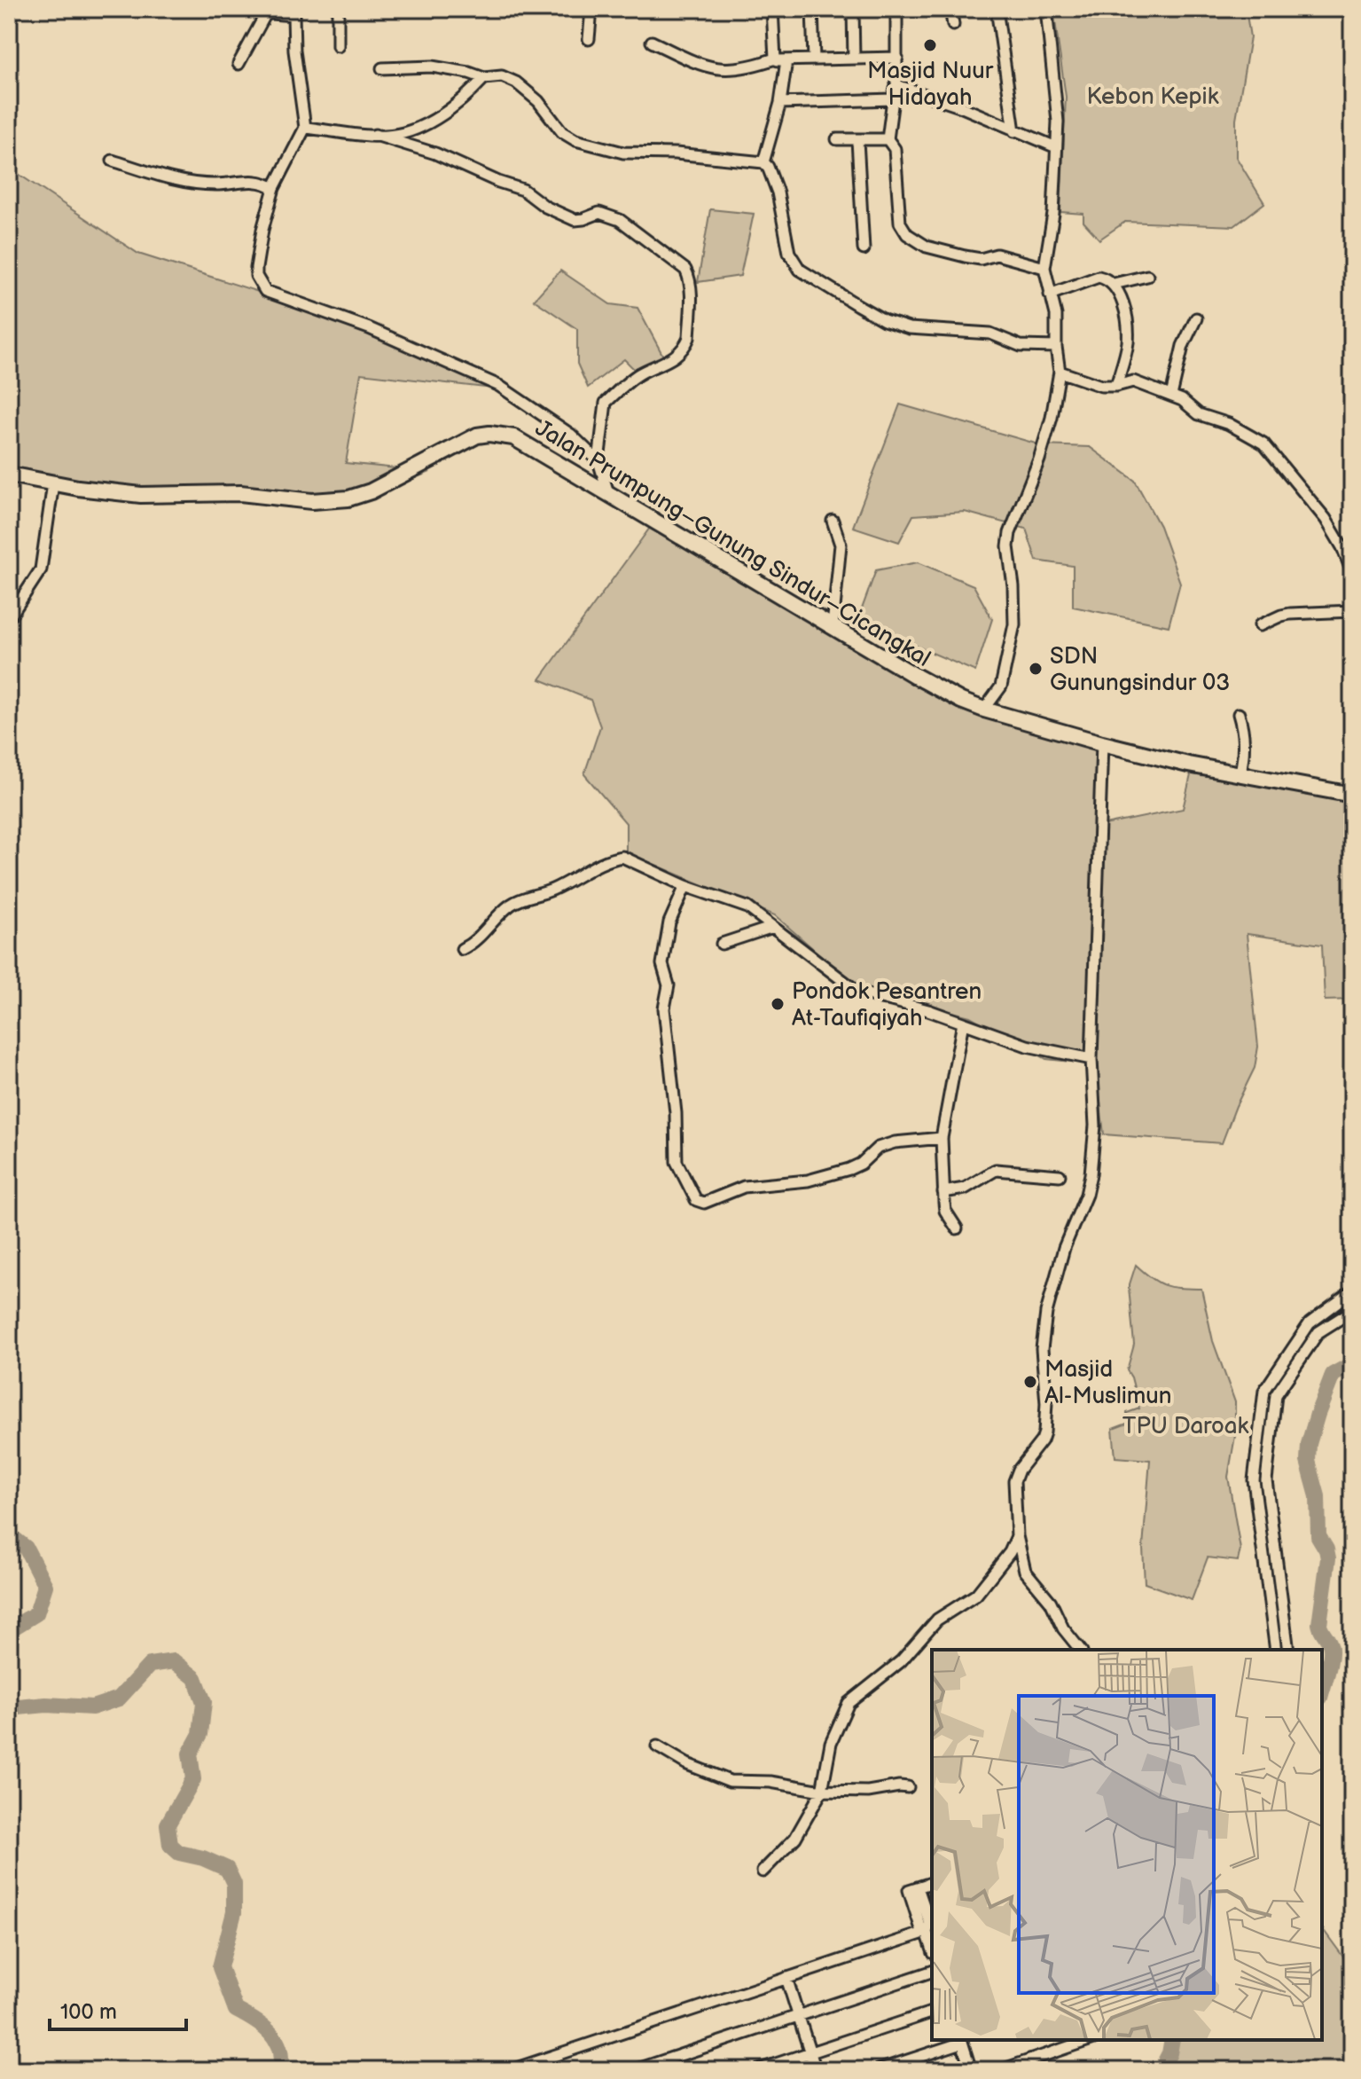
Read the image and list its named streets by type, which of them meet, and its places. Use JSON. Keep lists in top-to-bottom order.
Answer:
{
  "streets": {
    "main road": ["Jalan Prumpung–Gunung Sindur–Cicangkal"]
  },
  "parks": ["Kebon Kepik", "TPU Daroak"],
  "places": [
    "Masjid Nuur Hidayah",
    "SDN Gunungsindur 03",
    "Pondok Pesantren At-Taufiqiyah",
    "Masjid Al-Muslimun"
  ],
  "scale_bar": "100 m"
}
